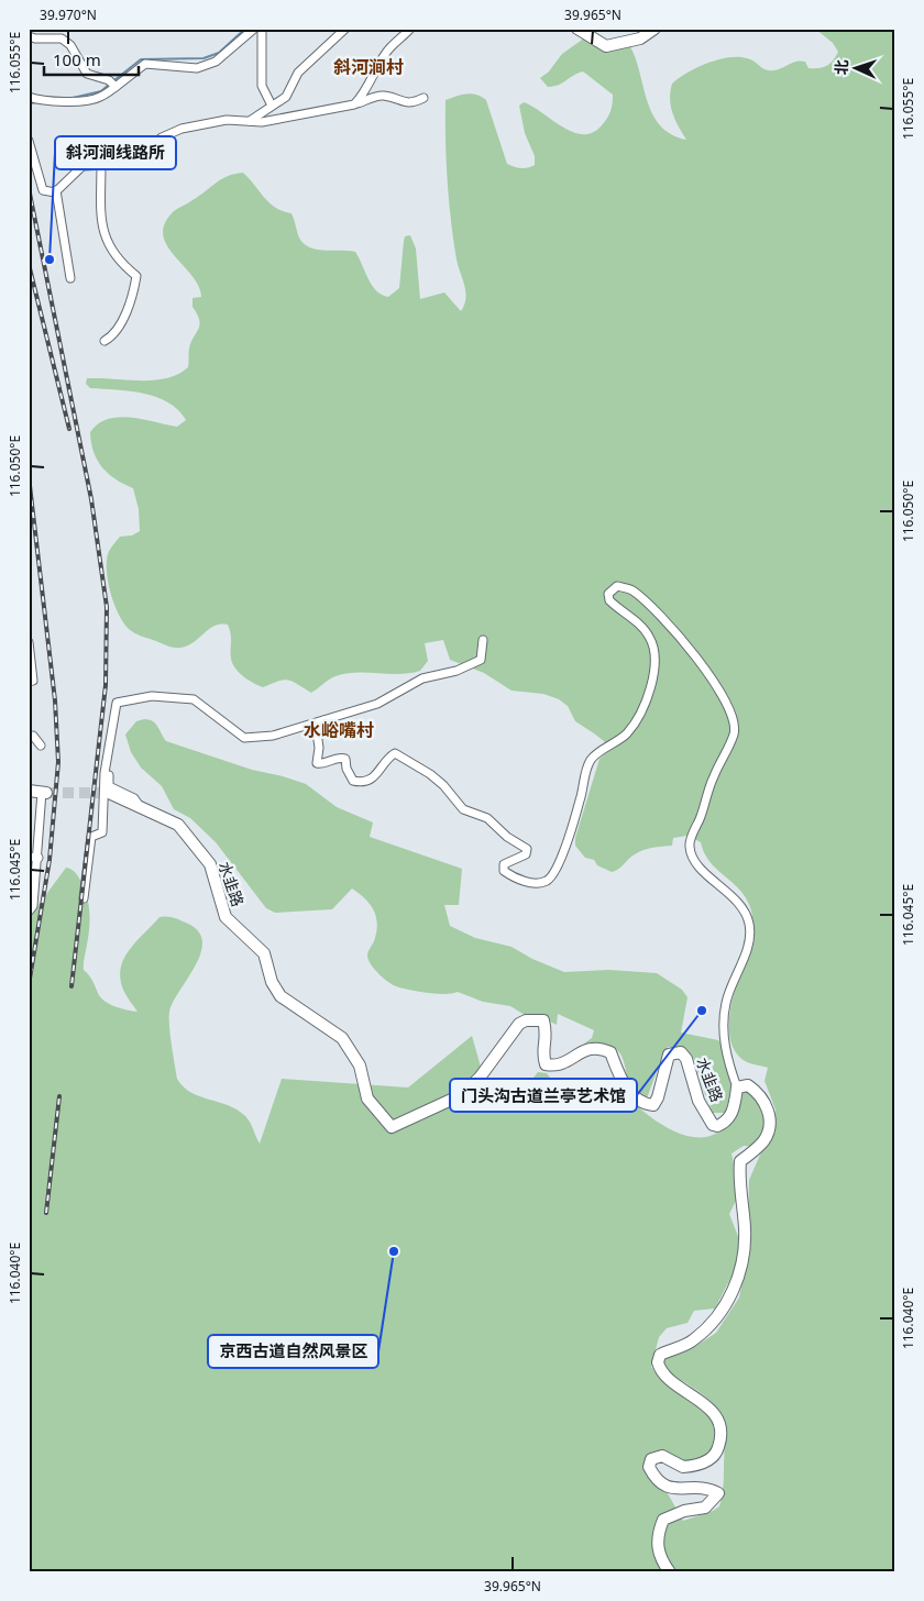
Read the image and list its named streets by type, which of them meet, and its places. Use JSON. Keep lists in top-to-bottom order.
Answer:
{
  "streets": {
    "street": ["水韭路"]
  },
  "districts": ["斜河涧村", "水峪嘴村"],
  "places": ["斜河涧线路所", "门头沟古道兰亭艺术馆", "京西古道自然风景区"],
  "scale_bar": "100 m",
  "north": "left",
  "coordinates": [
    "39.970°N",
    "39.965°N",
    "116.055°E",
    "116.050°E",
    "116.045°E",
    "116.040°E"
  ]
}
